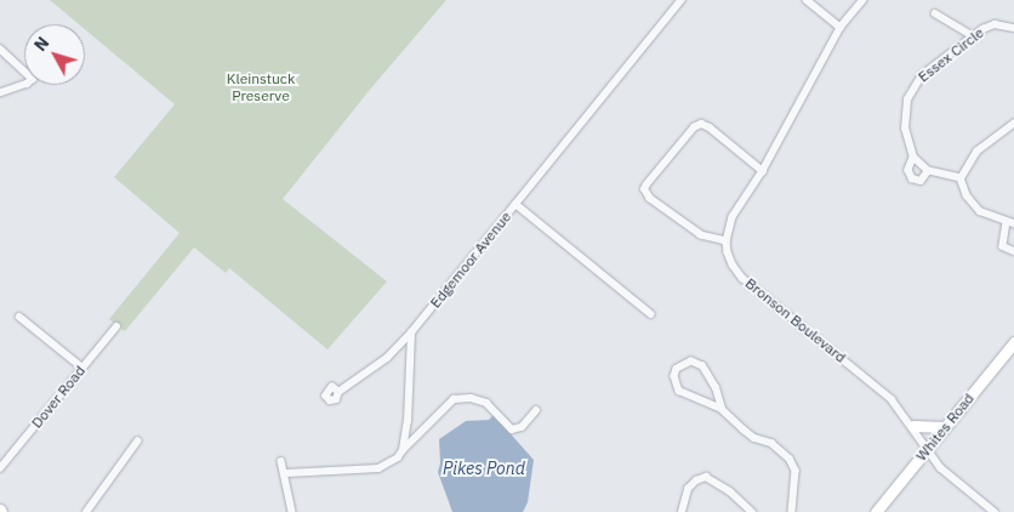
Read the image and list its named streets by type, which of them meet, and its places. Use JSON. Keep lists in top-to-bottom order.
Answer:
{
  "streets": {
    "street": [
      "Essex Circle",
      "Edgemoor Avenue",
      "Bronson Boulevard",
      "Dover Road",
      "Whites Road"
    ]
  },
  "crossings": [
    ["Bronson Boulevard", "Whites Road"]
  ],
  "water": ["Pikes Pond"],
  "parks": ["Kleinstuck Preserve"],
  "north": "top left"
}
